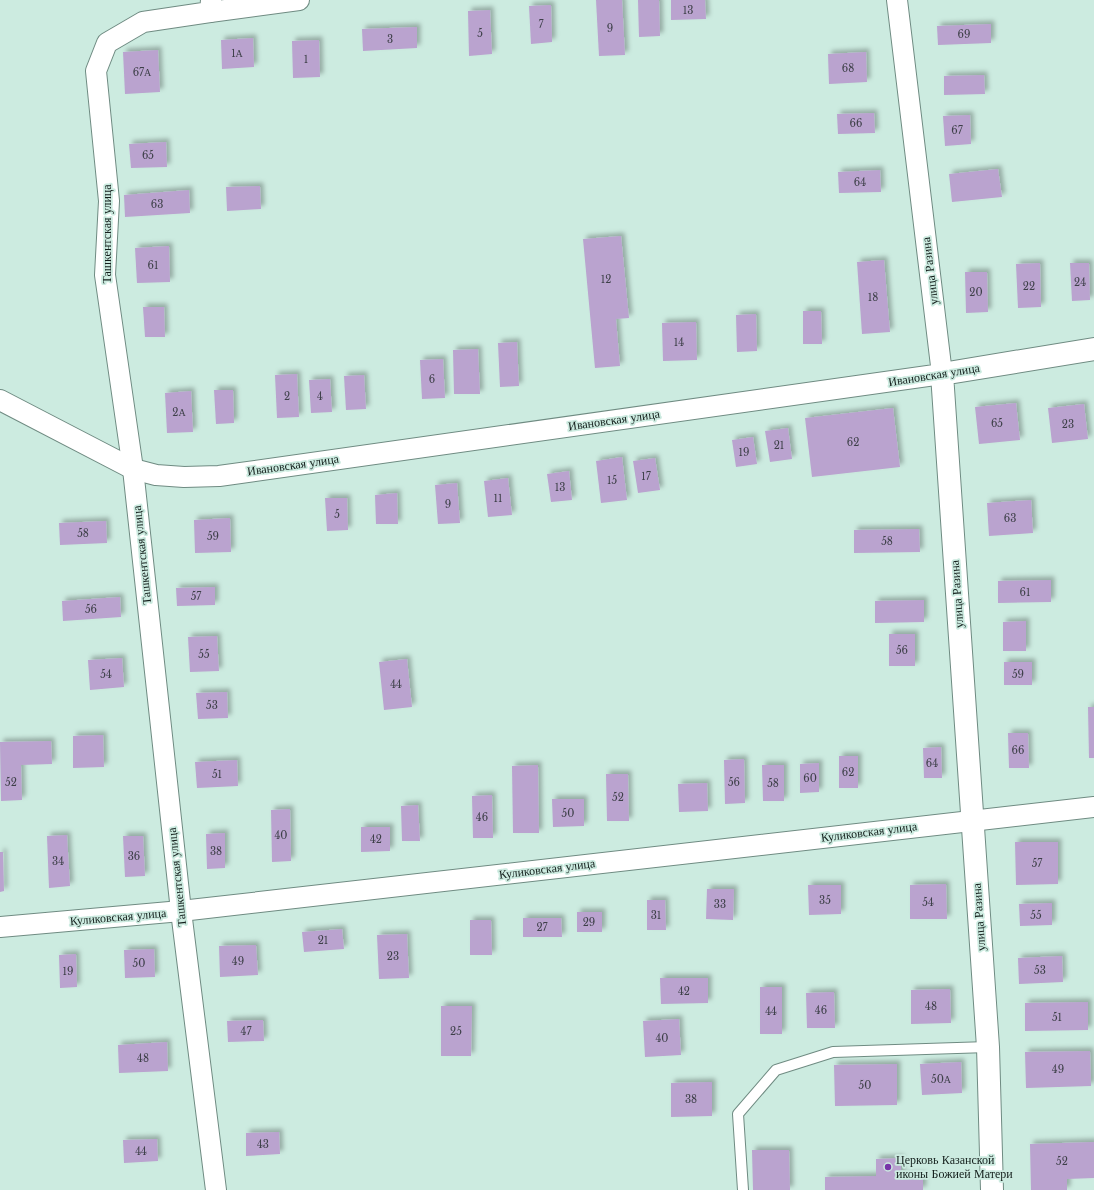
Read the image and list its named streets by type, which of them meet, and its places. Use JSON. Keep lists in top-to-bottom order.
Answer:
{
  "streets": {
    "street": [
      "Ташкентская улица",
      "улица Разина",
      "Ивановская улица",
      "Куликовская улица"
    ]
  },
  "crossings": [
    ["Ташкентская улица", "Ивановская улица"],
    ["Ташкентская улица", "Куликовская улица"],
    ["улица Разина", "Ивановская улица"],
    ["улица Разина", "Куликовская улица"]
  ],
  "places": ["Церковь Казанской иконы Божией Матери"],
  "house_numbers": [
    "13",
    "7",
    "9",
    "5",
    "69",
    "3",
    "1А",
    "1",
    "68",
    "67А",
    "66",
    "67",
    "65",
    "64",
    "63",
    "61",
    "12",
    "24",
    "22",
    "20",
    "18",
    "14",
    "6",
    "2",
    "4",
    "2А",
    "65",
    "23",
    "62",
    "21",
    "19",
    "17",
    "15",
    "13",
    "11",
    "9",
    "5",
    "63",
    "58",
    "59",
    "58",
    "61",
    "57",
    "56",
    "56",
    "55",
    "54",
    "59",
    "44",
    "53",
    "66",
    "64",
    "62",
    "51",
    "60",
    "52",
    "56",
    "58",
    "52",
    "50",
    "46",
    "40",
    "42",
    "38",
    "36",
    "34",
    "57",
    "35",
    "54",
    "33",
    "31",
    "55",
    "29",
    "27",
    "21",
    "23",
    "49",
    "50",
    "53",
    "19",
    "42",
    "48",
    "46",
    "44",
    "51",
    "47",
    "25",
    "40",
    "48",
    "49",
    "50А",
    "50",
    "38",
    "43",
    "44",
    "52"
  ]
}
